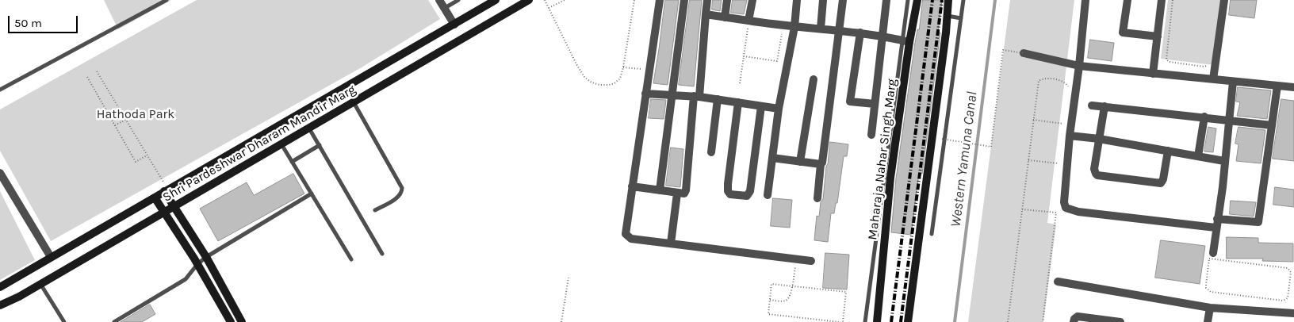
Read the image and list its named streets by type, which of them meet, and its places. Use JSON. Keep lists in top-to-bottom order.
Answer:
{
  "streets": {
    "main road": ["Shri Pardeshwar Dharam Mandir Marg", "Maharaja Nahar Singh Marg"]
  },
  "water": ["Western Yamuna Canal"],
  "parks": ["Hathoda Park"],
  "scale_bar": "50 m"
}
